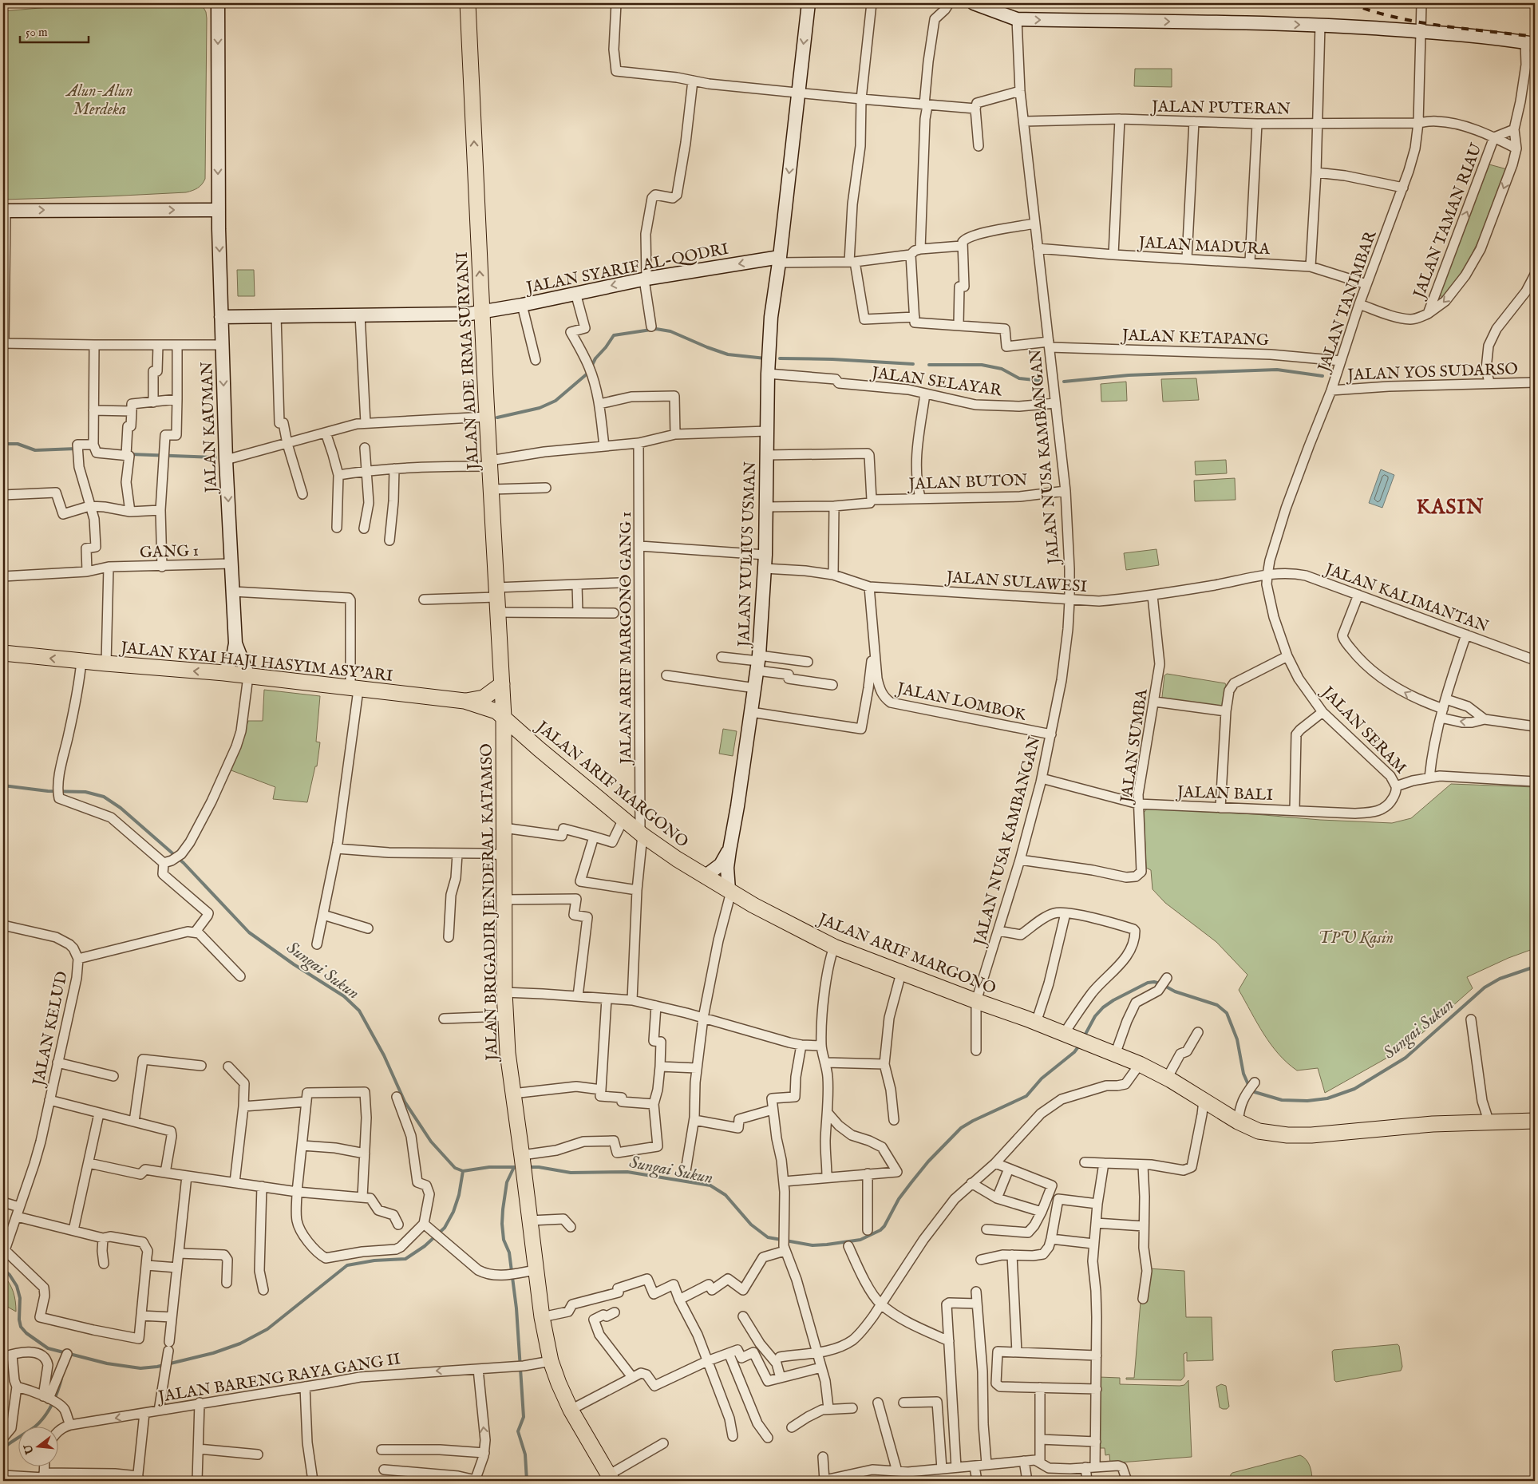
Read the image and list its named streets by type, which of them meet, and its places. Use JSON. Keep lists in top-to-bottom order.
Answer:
{
  "streets": {
    "main road": [
      "JALAN SYARIF AL-QODRI",
      "JALAN ADE IRMA SURYANI",
      "JALAN KAUMAN",
      "JALAN YULIUS USMAN",
      "JALAN KYAI HAJI HASYIM ASY'ARI",
      "JALAN ARIF MARGONO",
      "JALAN BRIGADIR JENDERAL KATAMSO"
    ],
    "street": [
      "JALAN PUTERAN",
      "JALAN TAMAN RIAU",
      "JALAN MADURA",
      "JALAN TANIMBAR",
      "JALAN KETAPANG",
      "JALAN YOS SUDARSO",
      "JALAN SELAYAR",
      "JALAN NUSA KAMBANGAN",
      "JALAN BUTON",
      "GANG 1",
      "JALAN SULAWESI",
      "JALAN KALIMANTAN",
      "JALAN ARIF MARGONO GANG 1",
      "JALAN LOMBOK",
      "JALAN SERAM",
      "JALAN SUMBA",
      "JALAN BALI",
      "JALAN KELUD",
      "JALAN BARENG RAYA GANG II"
    ]
  },
  "crossings": [
    ["JALAN PUTERAN", "JALAN TAMAN RIAU"],
    ["JALAN PUTERAN", "JALAN TANIMBAR"],
    ["JALAN PUTERAN", "JALAN NUSA KAMBANGAN"],
    ["JALAN TAMAN RIAU", "JALAN TANIMBAR"],
    ["JALAN MADURA", "JALAN TANIMBAR"],
    ["JALAN MADURA", "JALAN NUSA KAMBANGAN"],
    ["JALAN SYARIF AL-QODRI", "JALAN ADE IRMA SURYANI"],
    ["JALAN SYARIF AL-QODRI", "JALAN KAUMAN"],
    ["JALAN SYARIF AL-QODRI", "JALAN YULIUS USMAN"],
    ["JALAN TANIMBAR", "JALAN KETAPANG"],
    ["JALAN TANIMBAR", "JALAN YOS SUDARSO"],
    ["JALAN TANIMBAR", "JALAN SULAWESI"],
    ["JALAN TANIMBAR", "JALAN KALIMANTAN"],
    ["JALAN TANIMBAR", "JALAN SERAM"],
    ["JALAN KETAPANG", "JALAN NUSA KAMBANGAN"],
    ["JALAN ADE IRMA SURYANI", "JALAN KYAI HAJI HASYIM ASY'ARI"],
    ["JALAN ADE IRMA SURYANI", "JALAN ARIF MARGONO"],
    ["JALAN ADE IRMA SURYANI", "JALAN BRIGADIR JENDERAL KATAMSO"],
    ["JALAN SELAYAR", "JALAN NUSA KAMBANGAN"],
    ["JALAN SELAYAR", "JALAN YULIUS USMAN"],
    ["JALAN KAUMAN", "GANG 1"],
    ["JALAN KAUMAN", "JALAN KYAI HAJI HASYIM ASY'ARI"],
    ["JALAN NUSA KAMBANGAN", "JALAN BUTON"],
    ["JALAN NUSA KAMBANGAN", "JALAN SULAWESI"],
    ["JALAN NUSA KAMBANGAN", "JALAN LOMBOK"],
    ["JALAN NUSA KAMBANGAN", "JALAN SUMBA"],
    ["JALAN NUSA KAMBANGAN", "JALAN ARIF MARGONO"],
    ["JALAN NUSA KAMBANGAN", "JALAN BALI"],
    ["JALAN BUTON", "JALAN YULIUS USMAN"],
    ["JALAN YULIUS USMAN", "JALAN SULAWESI"],
    ["JALAN YULIUS USMAN", "JALAN ARIF MARGONO"],
    ["JALAN SULAWESI", "JALAN KALIMANTAN"],
    ["JALAN SULAWESI", "JALAN LOMBOK"],
    ["JALAN SULAWESI", "JALAN SERAM"],
    ["JALAN SULAWESI", "JALAN SUMBA"],
    ["JALAN KALIMANTAN", "JALAN SERAM"],
    ["JALAN ARIF MARGONO GANG 1", "JALAN ARIF MARGONO"],
    ["JALAN KYAI HAJI HASYIM ASY'ARI", "JALAN ARIF MARGONO"],
    ["JALAN KYAI HAJI HASYIM ASY'ARI", "JALAN BRIGADIR JENDERAL KATAMSO"],
    ["JALAN SERAM", "JALAN BALI"],
    ["JALAN SUMBA", "JALAN BALI"],
    ["JALAN ARIF MARGONO", "JALAN BRIGADIR JENDERAL KATAMSO"],
    ["JALAN BRIGADIR JENDERAL KATAMSO", "JALAN BARENG RAYA GANG II"]
  ],
  "one_way": [
    "JALAN SYARIF AL-QODRI",
    "JALAN ADE IRMA SURYANI",
    "JALAN KAUMAN",
    "JALAN KYAI HAJI HASYIM ASY'ARI"
  ],
  "districts": ["KASIN"],
  "water": ["Sungai Sukun"],
  "parks": ["Alun-Alun Merdeka", "TPU Kasin"],
  "scale_bar": "50 m",
  "north": "left"
}
